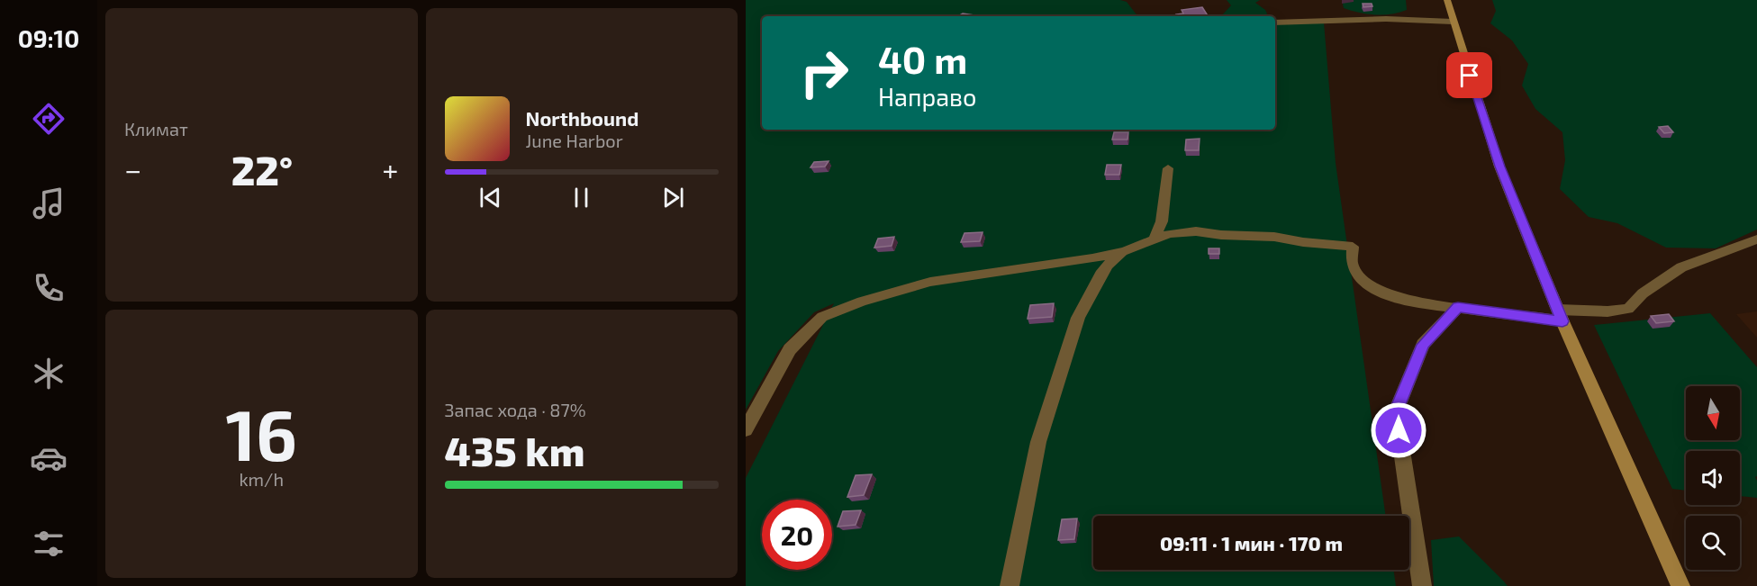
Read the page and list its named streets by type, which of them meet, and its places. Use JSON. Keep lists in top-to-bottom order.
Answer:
{
  "north": "bottom",
  "page": {
    "tabs": "09:10",
    "tile": [
      "Климат",
      ["16", "km/h"],
      ["Запас хода · 87%", "435 km"]
    ],
    "turn": ["40 m", "Направо"],
    "song": ["Northbound", "June Harbor"],
    "heat": ["−", "22°", "+"],
    "limit": "20",
    "trip": "09:11 · 1 мин · 170 m"
  }
}
